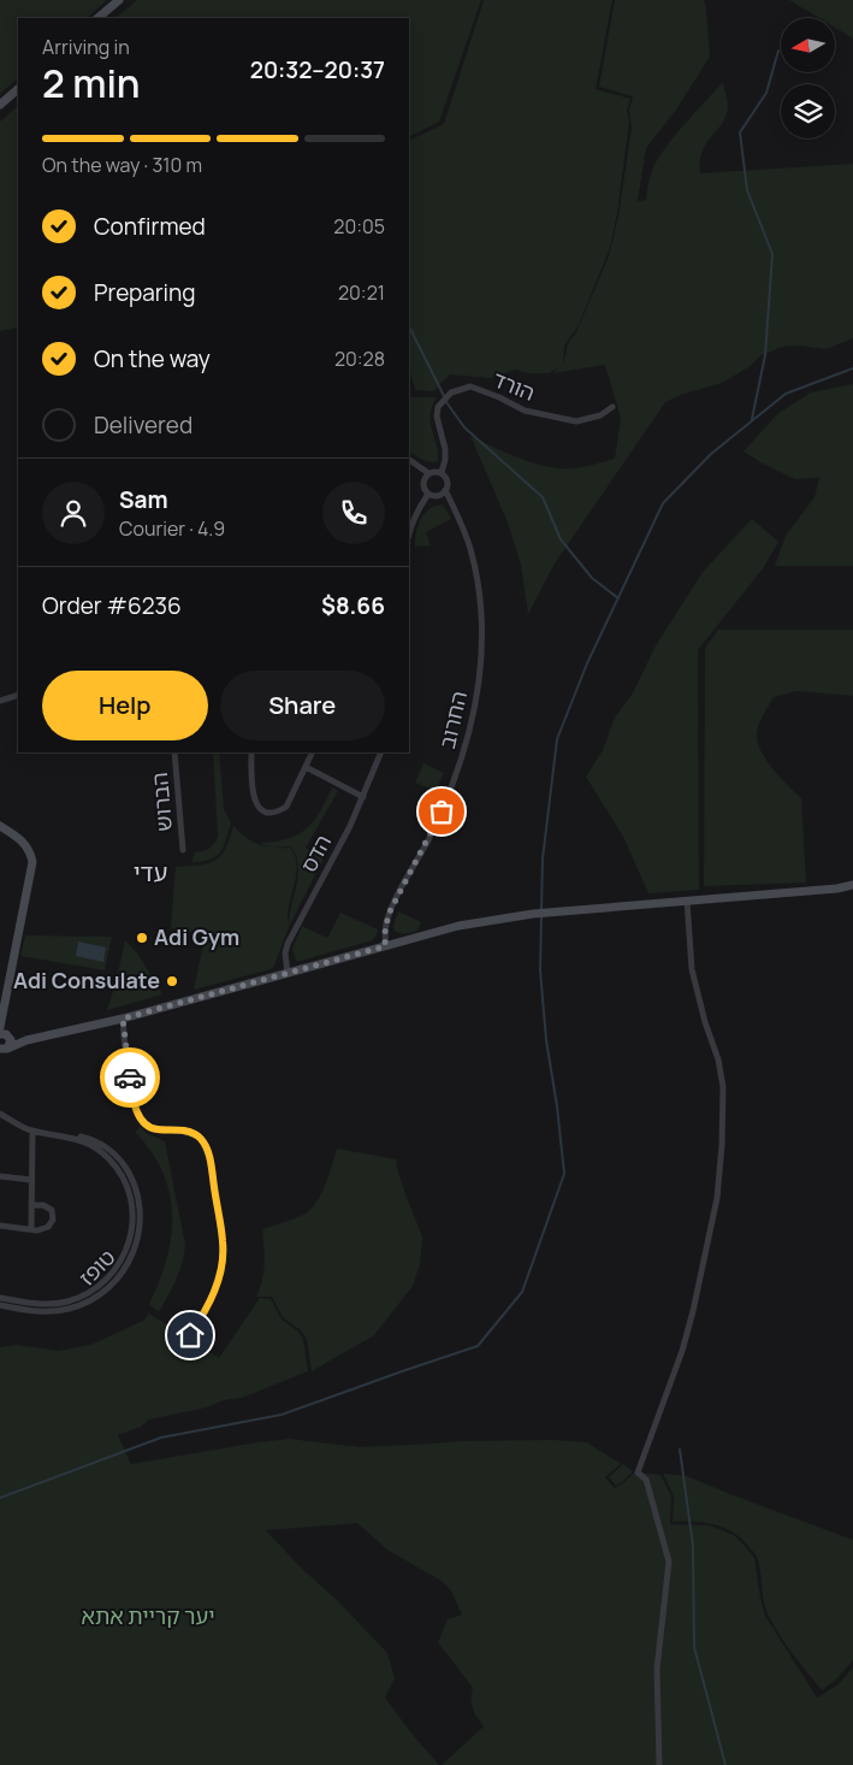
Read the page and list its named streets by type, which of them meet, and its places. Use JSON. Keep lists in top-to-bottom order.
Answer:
{
  "streets": {
    "street": [
      "הורד",
      "החרוב",
      "הברוש",
      "הדס",
      "טופז"
    ]
  },
  "crossings": [
    ["הורד", "החרוב"]
  ],
  "districts": ["עדי"],
  "parks": ["יער קריית אתא"],
  "places": ["Adi Gym", "Adi Consulate"],
  "north": "left",
  "page": {
    "heading": ["2 min", "Arriving in", "20:32–20:37"],
    "panel": [
      "Sam",
      "Courier · 4.9",
      "Order #6236",
      "$8.66"
    ],
    "bar": "On the way · 310 m",
    "list": [
      ["Confirmed", "20:05"],
      ["Preparing", "20:21"],
      ["On the way", "20:28"],
      "Delivered"
    ],
    "buttons": ["Help", "Share"]
  }
}
